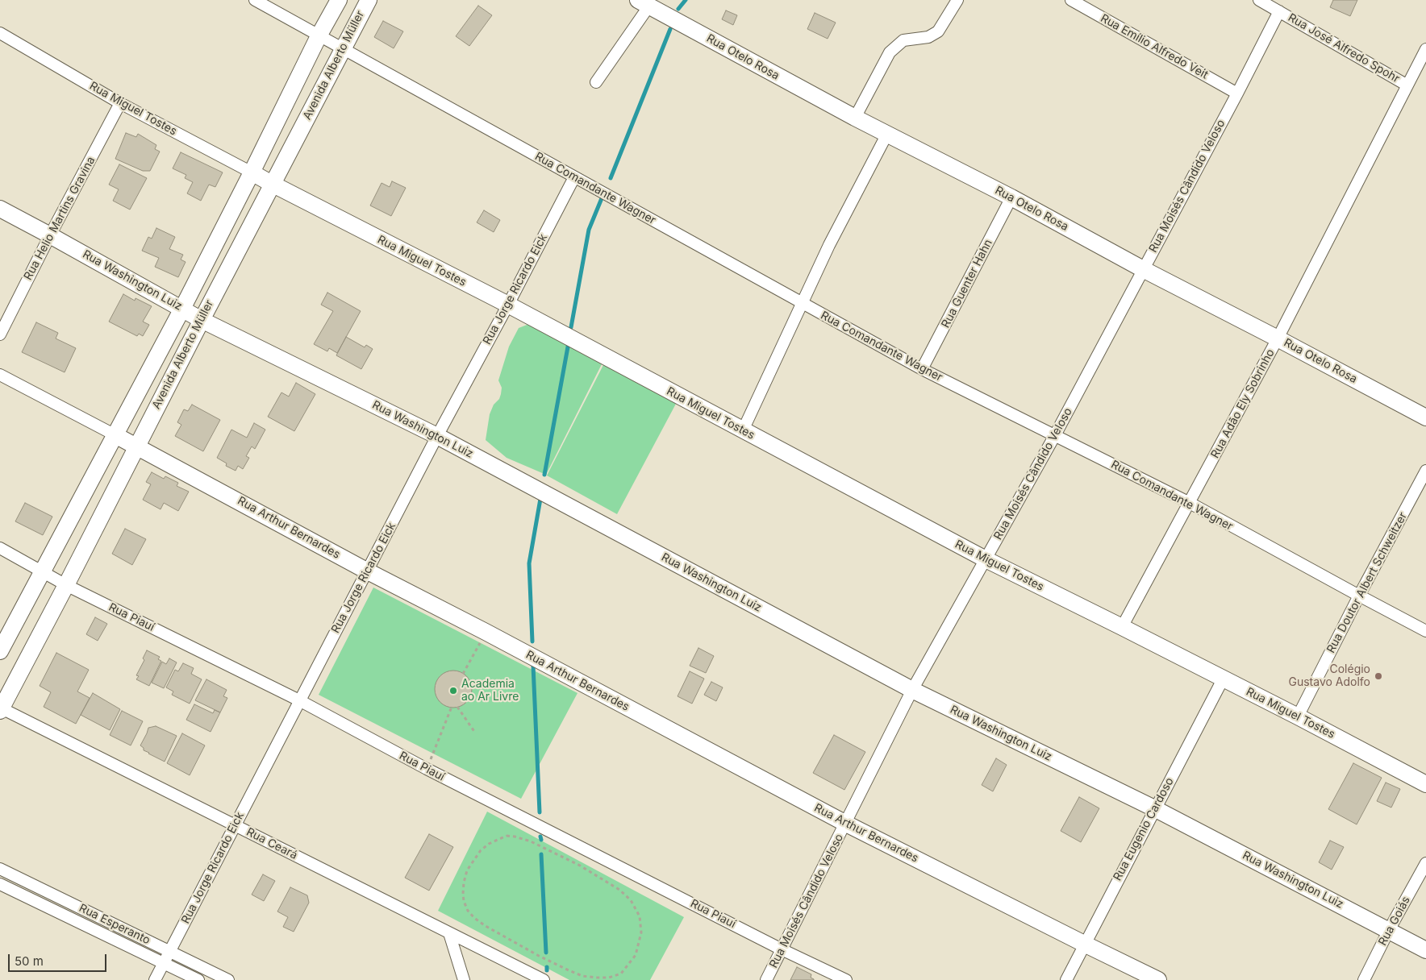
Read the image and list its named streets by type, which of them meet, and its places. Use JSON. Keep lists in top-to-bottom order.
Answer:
{
  "streets": {
    "street": [
      "Rua Emílio Alfredo Veit",
      "Rua José Alfredo Spohr",
      "Rua Otelo Rosa",
      "Avenida Alberto Müller",
      "Rua Miguel Tostes",
      "Rua Moisés Cândido Veloso",
      "Rua Comandante Wagner",
      "Rua Helio Martins Gravina",
      "Rua Washington Luiz",
      "Rua Guenter Hahn",
      "Rua Jorge Ricardo Eick",
      "Rua Adão Ely Sobrinho",
      "Rua Arthur Bernardes",
      "Rua Doutor Albert Schweitzer",
      "Rua Piauí",
      "Rua Eugenio Cardoso",
      "Rua Ceará",
      "Rua Goiás",
      "Rua Esperanto"
    ]
  },
  "crossings": [
    ["Rua Emílio Alfredo Veit", "Rua Moisés Cândido Veloso"],
    ["Rua José Alfredo Spohr", "Rua Moisés Cândido Veloso"],
    ["Rua José Alfredo Spohr", "Rua Adão Ely Sobrinho"],
    ["Rua Otelo Rosa", "Rua Moisés Cândido Veloso"],
    ["Rua Otelo Rosa", "Rua Guenter Hahn"],
    ["Rua Otelo Rosa", "Rua Adão Ely Sobrinho"],
    ["Avenida Alberto Müller", "Rua Miguel Tostes"],
    ["Avenida Alberto Müller", "Rua Comandante Wagner"],
    ["Avenida Alberto Müller", "Rua Washington Luiz"],
    ["Avenida Alberto Müller", "Rua Arthur Bernardes"],
    ["Avenida Alberto Müller", "Rua Piauí"],
    ["Avenida Alberto Müller", "Rua Ceará"],
    ["Rua Miguel Tostes", "Rua Moisés Cândido Veloso"],
    ["Rua Miguel Tostes", "Rua Helio Martins Gravina"],
    ["Rua Miguel Tostes", "Rua Jorge Ricardo Eick"],
    ["Rua Miguel Tostes", "Rua Adão Ely Sobrinho"],
    ["Rua Miguel Tostes", "Rua Doutor Albert Schweitzer"],
    ["Rua Miguel Tostes", "Rua Eugenio Cardoso"],
    ["Rua Moisés Cândido Veloso", "Rua Comandante Wagner"],
    ["Rua Moisés Cândido Veloso", "Rua Washington Luiz"],
    ["Rua Moisés Cândido Veloso", "Rua Arthur Bernardes"],
    ["Rua Moisés Cândido Veloso", "Rua Piauí"],
    ["Rua Comandante Wagner", "Rua Guenter Hahn"],
    ["Rua Comandante Wagner", "Rua Jorge Ricardo Eick"],
    ["Rua Comandante Wagner", "Rua Adão Ely Sobrinho"],
    ["Rua Comandante Wagner", "Rua Doutor Albert Schweitzer"],
    ["Rua Helio Martins Gravina", "Rua Washington Luiz"],
    ["Rua Washington Luiz", "Rua Jorge Ricardo Eick"],
    ["Rua Washington Luiz", "Rua Eugenio Cardoso"],
    ["Rua Washington Luiz", "Rua Goiás"],
    ["Rua Jorge Ricardo Eick", "Rua Arthur Bernardes"],
    ["Rua Jorge Ricardo Eick", "Rua Piauí"],
    ["Rua Jorge Ricardo Eick", "Rua Ceará"],
    ["Rua Jorge Ricardo Eick", "Rua Esperanto"],
    ["Rua Arthur Bernardes", "Rua Eugenio Cardoso"]
  ],
  "places": ["Colégio Gustavo Adolfo", "Academia ao Ar Livre"],
  "scale_bar": "50 m"
}
